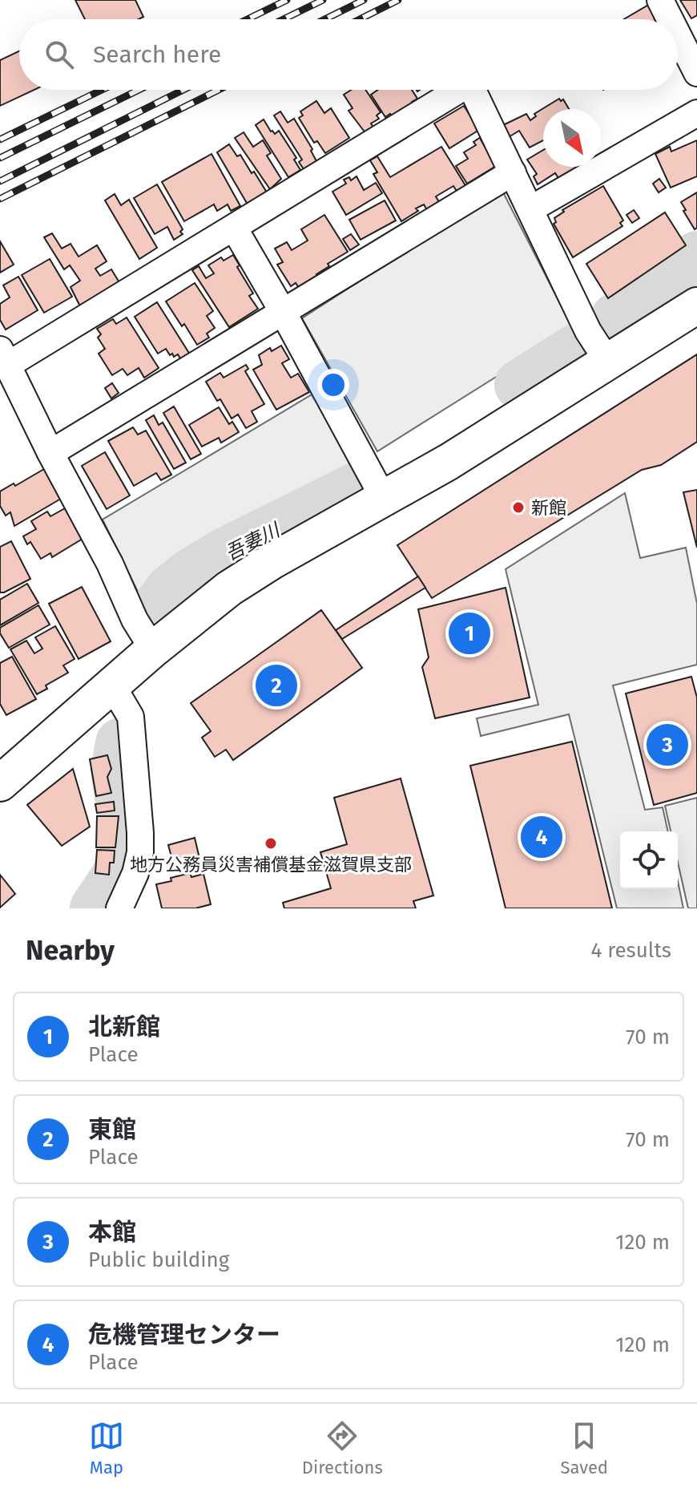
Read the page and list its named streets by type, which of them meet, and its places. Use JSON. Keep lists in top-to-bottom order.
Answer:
{
  "water": ["吾妻川"],
  "places": ["新館", "地方公務員災害補償基金滋賀県支部"],
  "north": "bottom right",
  "page": {
    "search": "Search here",
    "pins": [
      "1",
      "2",
      "3",
      "4"
    ],
    "heading": ["Nearby", "4 results"],
    "list": [
      {
        "mark": "1",
        "name": "北新館",
        "note": "Place",
        "value": "70 m"
      },
      {
        "mark": "2",
        "name": "東館",
        "note": "Place",
        "value": "70 m"
      },
      {
        "mark": "3",
        "name": "本館",
        "note": "Public building",
        "value": "120 m"
      },
      {
        "mark": "4",
        "name": "危機管理センター",
        "note": "Place",
        "value": "120 m"
      }
    ],
    "nav": ["Map", "Directions", "Saved"]
  }
}
